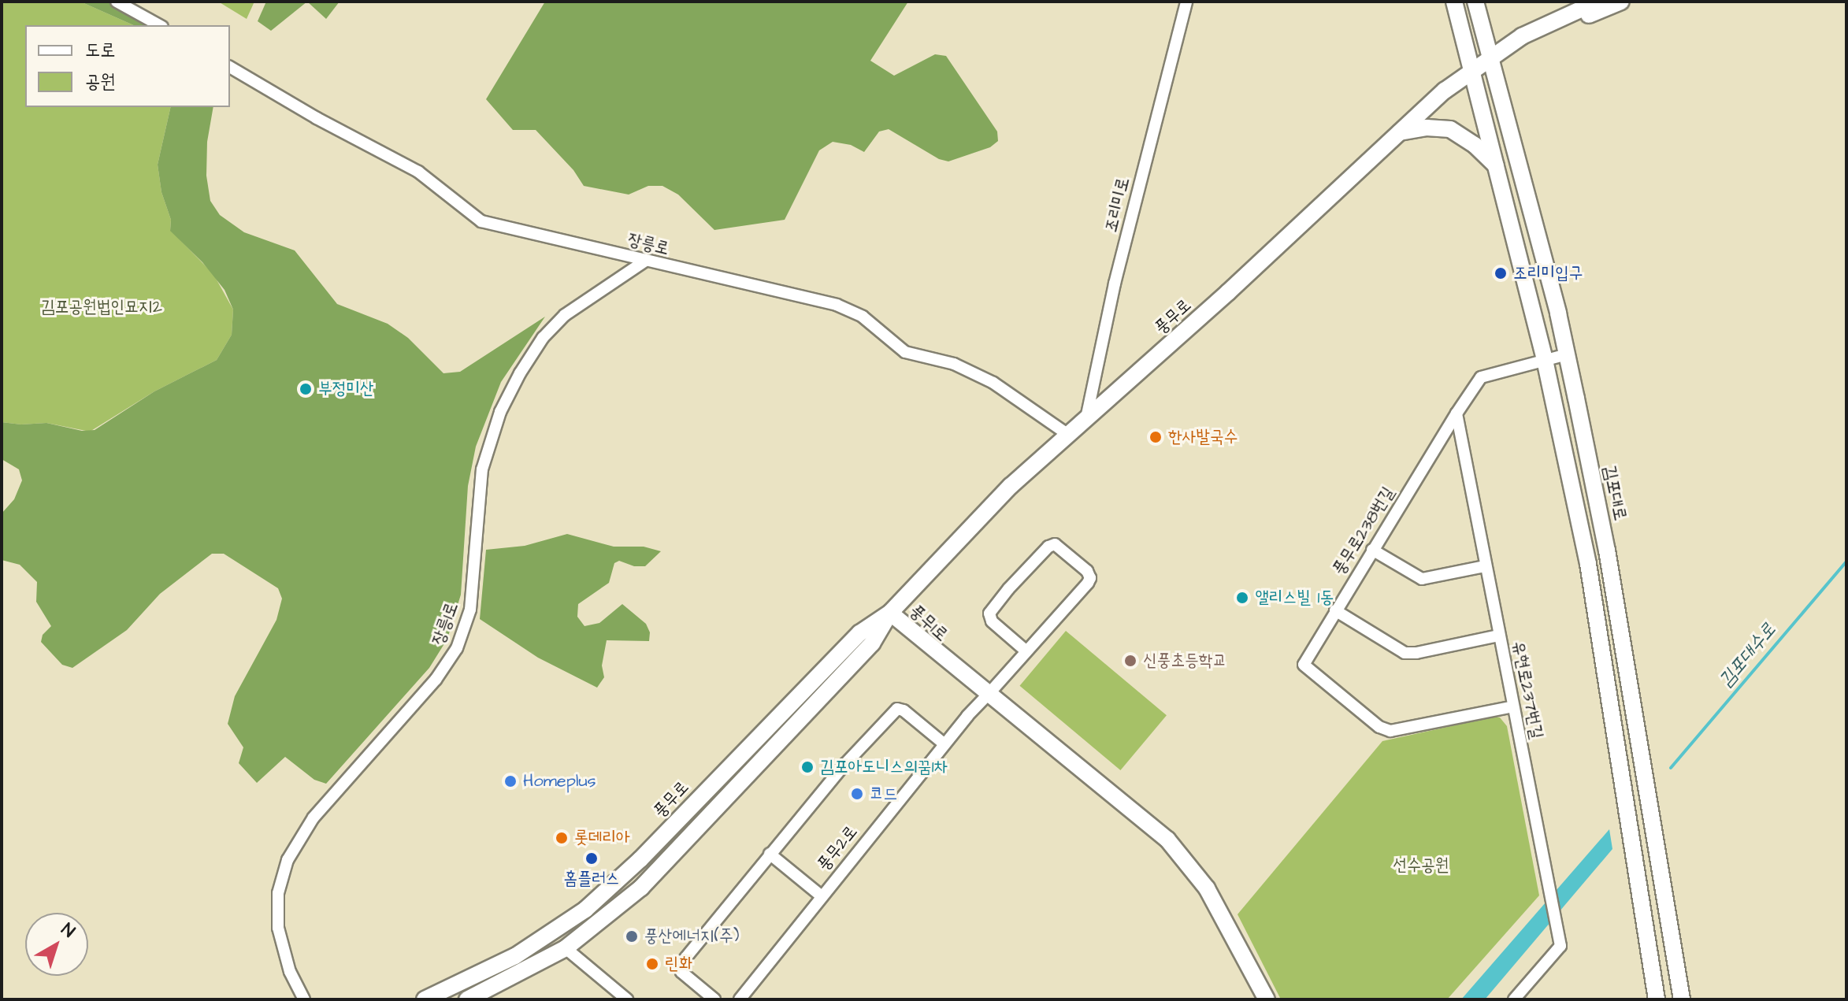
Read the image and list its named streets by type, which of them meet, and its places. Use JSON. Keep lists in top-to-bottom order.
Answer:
{
  "streets": {
    "street": [
      "조리미로",
      "장릉로",
      "풍무로",
      "김포대로",
      "풍무로238번길",
      "풍무1로",
      "장릉1로",
      "유현로237번길",
      "풍무2로"
    ]
  },
  "crossings": [
    ["조리미로", "풍무로"],
    ["장릉로", "풍무로"],
    ["장릉로", "장릉1로"],
    ["풍무로", "김포대로"],
    ["풍무로", "풍무1로"],
    ["풍무로238번길", "유현로237번길"],
    ["풍무1로", "풍무2로"]
  ],
  "water": ["김포대수로"],
  "parks": ["김포공원법인묘지2", "선수공원"],
  "places": [
    "조리미입구",
    "부정미산",
    "한사발국수",
    "앨리스빌 1동",
    "신풍초등학교",
    "김포아도니스의꿈1차",
    "Homeplus",
    "코드",
    "롯데리아",
    "홈플러스",
    "풍산에너지(주)",
    "린화"
  ],
  "legend": ["도로", "공원"],
  "north": "top right"
}
